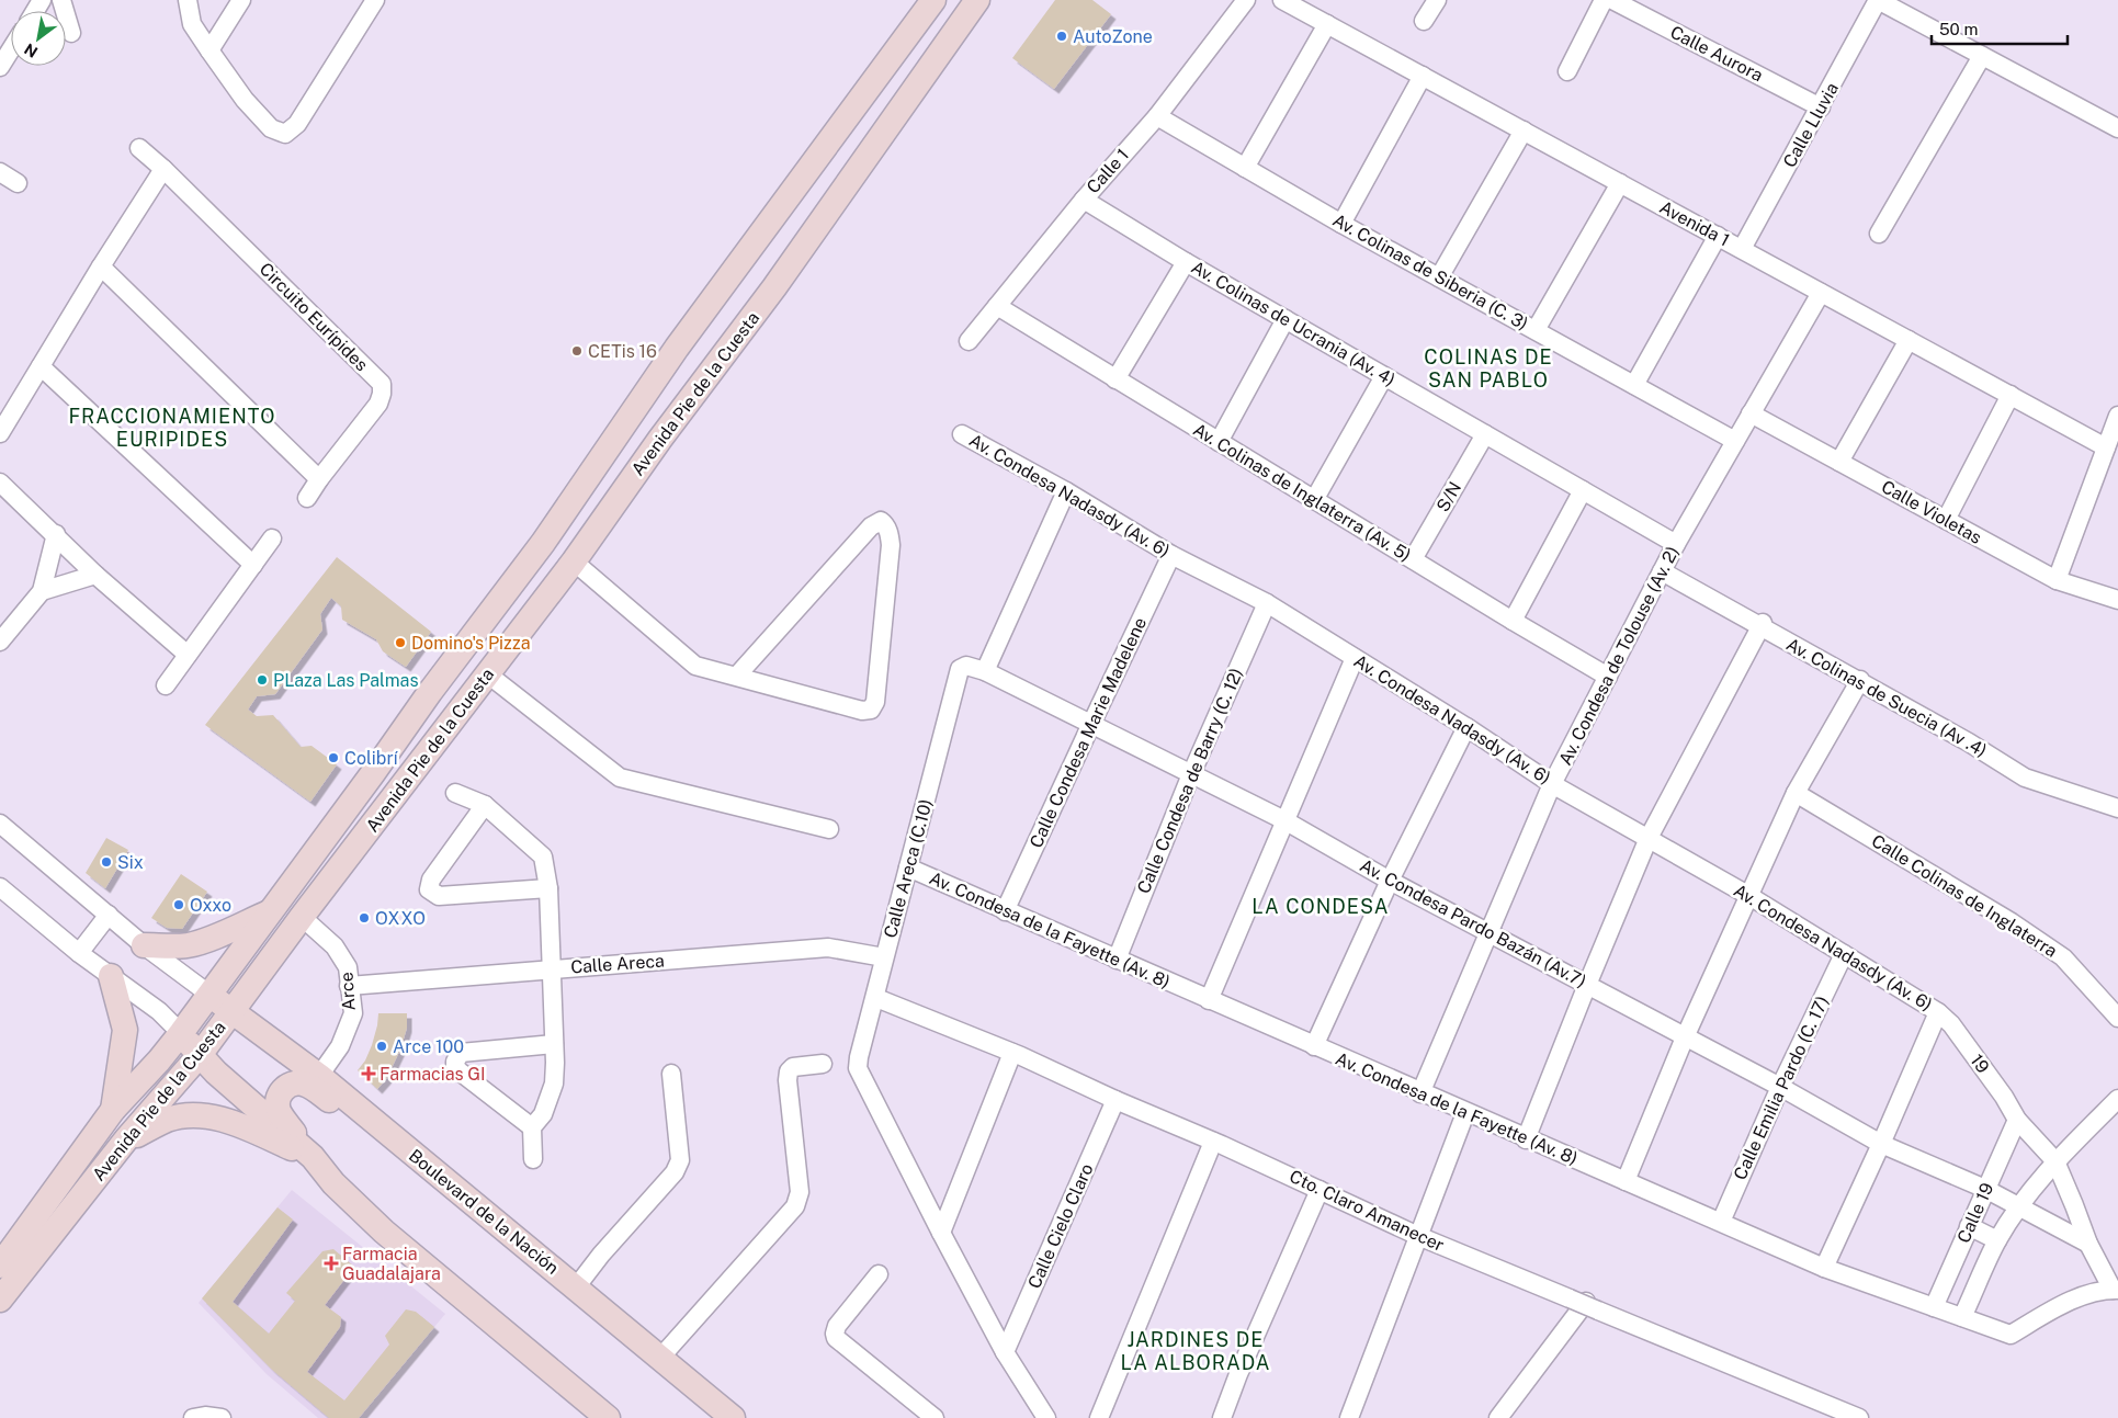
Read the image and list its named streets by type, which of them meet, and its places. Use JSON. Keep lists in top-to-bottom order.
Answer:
{
  "streets": {
    "main road": ["Avenida Pie de la Cuesta", "Boulevard de la Nación"],
    "street": [
      "Calle Aurora",
      "Calle Lluvia",
      "Calle 1",
      "Avenida 1",
      "Av. Colinas de Siberia (C. 3)",
      "Circuito Eurípides",
      "Av. Colinas de Ucrania (Av. 4)",
      "Av. Colinas de Inglaterra (Av. 5)",
      "Av. Condesa Nadasdy (Av. 6)",
      "S/N",
      "Calle Violetas",
      "Av. Condesa de Tolouse (Av. 2)",
      "Av. Colinas de Suecia (Av .4)",
      "Calle Condesa Marie Madelene",
      "Calle Condesa de Barry (C. 12)",
      "Calle Areca (C.10)",
      "Calle Colinas de Inglaterra",
      "Av. Condesa Pardo Bazán (Av.7)",
      "Av. Condesa de la Fayette (Av. 8)",
      "Calle Areca",
      "Arce",
      "19",
      "Calle Emilia Pardo (C. 17)",
      "Cto. Claro Amanecer",
      "Calle 19",
      "Calle Cielo Claro"
    ]
  },
  "crossings": [
    ["Calle Aurora", "Calle Lluvia"],
    ["Calle Lluvia", "Avenida 1"],
    ["Calle 1", "Av. Colinas de Siberia (C. 3)"],
    ["Calle 1", "Av. Colinas de Ucrania (Av. 4)"],
    ["Calle 1", "Av. Colinas de Inglaterra (Av. 5)"],
    ["Avenida 1", "Av. Condesa de Tolouse (Av. 2)"],
    ["Av. Colinas de Siberia (C. 3)", "Av. Condesa de Tolouse (Av. 2)"],
    ["Av. Colinas de Ucrania (Av. 4)", "S/N"],
    ["Av. Colinas de Ucrania (Av. 4)", "Av. Condesa de Tolouse (Av. 2)"],
    ["Avenida Pie de la Cuesta", "Arce"],
    ["Avenida Pie de la Cuesta", "Boulevard de la Nación"],
    ["Av. Colinas de Inglaterra (Av. 5)", "S/N"],
    ["Av. Colinas de Inglaterra (Av. 5)", "Av. Condesa de Tolouse (Av. 2)"],
    ["Av. Condesa Nadasdy (Av. 6)", "Av. Condesa de Tolouse (Av. 2)"],
    ["Av. Condesa Nadasdy (Av. 6)", "Calle Condesa Marie Madelene"],
    ["Av. Condesa Nadasdy (Av. 6)", "Calle Condesa de Barry (C. 12)"],
    ["Av. Condesa Nadasdy (Av. 6)", "19"],
    ["Av. Condesa Nadasdy (Av. 6)", "Calle Emilia Pardo (C. 17)"],
    ["Calle Violetas", "Av. Condesa de Tolouse (Av. 2)"],
    ["Av. Condesa de Tolouse (Av. 2)", "Av. Colinas de Suecia (Av .4)"],
    ["Av. Condesa de Tolouse (Av. 2)", "Av. Condesa Pardo Bazán (Av.7)"],
    ["Av. Condesa de Tolouse (Av. 2)", "Av. Condesa de la Fayette (Av. 8)"],
    ["Calle Condesa Marie Madelene", "Av. Condesa Pardo Bazán (Av.7)"],
    ["Calle Condesa Marie Madelene", "Av. Condesa de la Fayette (Av. 8)"],
    ["Calle Condesa de Barry (C. 12)", "Av. Condesa Pardo Bazán (Av.7)"],
    ["Calle Condesa de Barry (C. 12)", "Av. Condesa de la Fayette (Av. 8)"],
    ["Calle Areca (C.10)", "Av. Condesa Pardo Bazán (Av.7)"],
    ["Calle Areca (C.10)", "Av. Condesa de la Fayette (Av. 8)"],
    ["Calle Areca (C.10)", "Calle Areca"],
    ["Calle Areca (C.10)", "Cto. Claro Amanecer"],
    ["Av. Condesa Pardo Bazán (Av.7)", "19"],
    ["Av. Condesa Pardo Bazán (Av.7)", "Calle Emilia Pardo (C. 17)"],
    ["Av. Condesa Pardo Bazán (Av.7)", "Calle 19"],
    ["Av. Condesa de la Fayette (Av. 8)", "19"],
    ["Av. Condesa de la Fayette (Av. 8)", "Calle Emilia Pardo (C. 17)"],
    ["Av. Condesa de la Fayette (Av. 8)", "Calle 19"],
    ["Calle Areca", "Arce"],
    ["Arce", "Boulevard de la Nación"],
    ["19", "Calle 19"],
    ["Cto. Claro Amanecer", "Calle Cielo Claro"]
  ],
  "districts": [
    "COLINAS DE SAN PABLO",
    "FRACCIONAMIENTO EURIPIDES",
    "LA CONDESA",
    "JARDINES DE LA ALBORADA"
  ],
  "places": {
    "other": [
      "AutoZone",
      "CETis 16",
      "Domino's Pizza",
      "PLaza Las Palmas",
      "Colibrí",
      "Six",
      "Oxxo",
      "OXXO",
      "Arce 100"
    ],
    "health": ["Farmacias GI", "Farmacia Guadalajara"]
  },
  "scale_bar": "50 m",
  "north": "bottom left"
}
